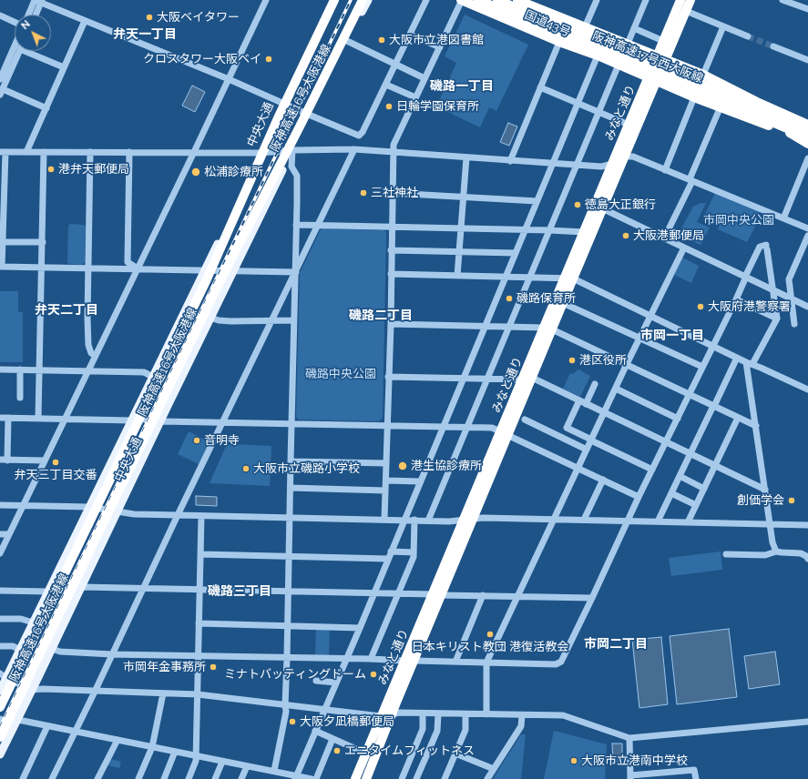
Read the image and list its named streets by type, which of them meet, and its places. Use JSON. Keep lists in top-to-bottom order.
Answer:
{
  "streets": {
    "highway": [
      "国道43号",
      "阪神高速17号西大阪線",
      "阪神高速16号大阪港線",
      "みなと通り"
    ],
    "main road": ["中央大通"]
  },
  "crossings": [
    ["国道43号", "阪神高速17号西大阪線"],
    ["国道43号", "みなと通り"]
  ],
  "districts": [
    "弁天一丁目",
    "磯路一丁目",
    "弁天二丁目",
    "磯路二丁目",
    "市岡一丁目",
    "磯路三丁目",
    "市岡二丁目"
  ],
  "parks": ["市岡中央公園", "磯路中央公園"],
  "places": [
    "大阪ベイタワー",
    "大阪市立港図書館",
    "クロスタワー大阪ベイ",
    "日輪学園保育所",
    "港弁天郵便局",
    "松浦診療所",
    "三社神社",
    "徳島大正銀行",
    "大阪港郵便局",
    "磯路保育所",
    "大阪府港警察署",
    "港区役所",
    "音明寺",
    "弁天三丁目交番",
    "港生協診療所",
    "大阪市立磯路小学校",
    "創価学会",
    "日本キリスト教団 港復活教会",
    "市岡年金事務所",
    "ミナトバッティングドーム",
    "大阪夕凪橋郵便局",
    "エニタイムフィットネス",
    "大阪市立港南中学校"
  ],
  "north": "top left"
}
